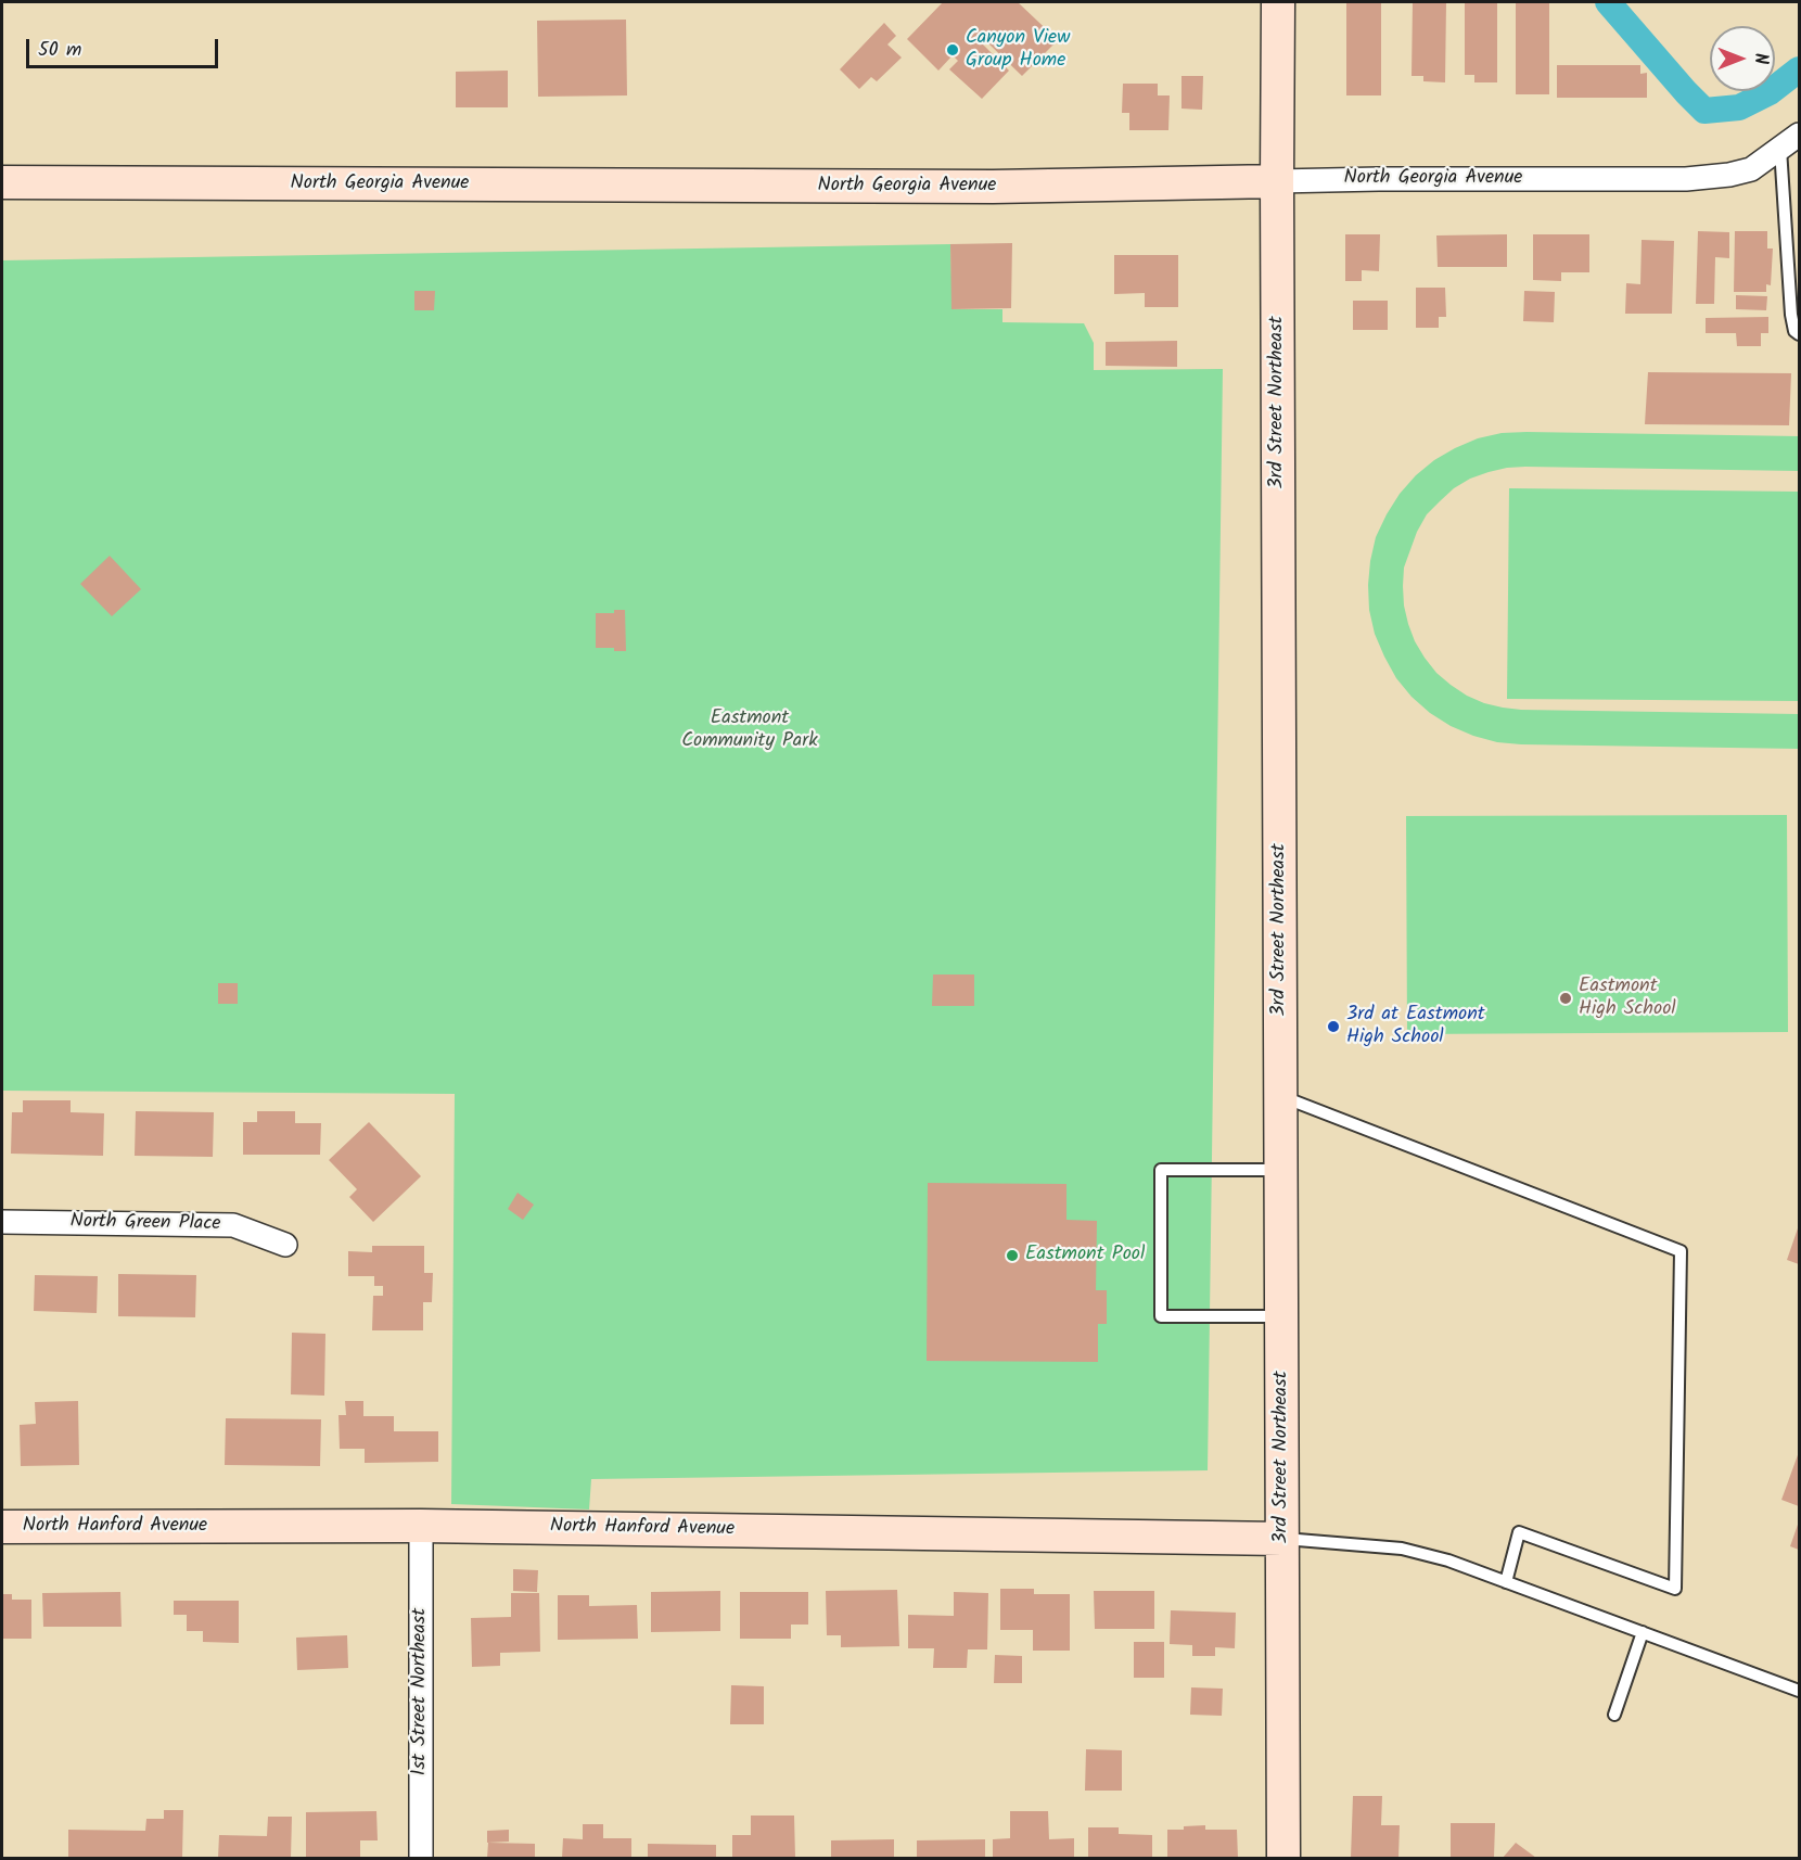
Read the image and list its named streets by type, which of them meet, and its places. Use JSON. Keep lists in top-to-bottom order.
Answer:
{
  "streets": {
    "street": [
      "North Georgia Avenue",
      "3rd Street Northeast",
      "North Green Place",
      "North Hanford Avenue",
      "1st Street Northeast"
    ]
  },
  "crossings": [
    ["North Georgia Avenue", "3rd Street Northeast"],
    ["3rd Street Northeast", "North Hanford Avenue"],
    ["North Hanford Avenue", "1st Street Northeast"]
  ],
  "parks": ["Eastmont Community Park"],
  "places": [
    "Canyon View Group Home",
    "Eastmont High School",
    "3rd at Eastmont High School",
    "Eastmont Pool"
  ],
  "scale_bar": "50 m",
  "north": "right"
}
